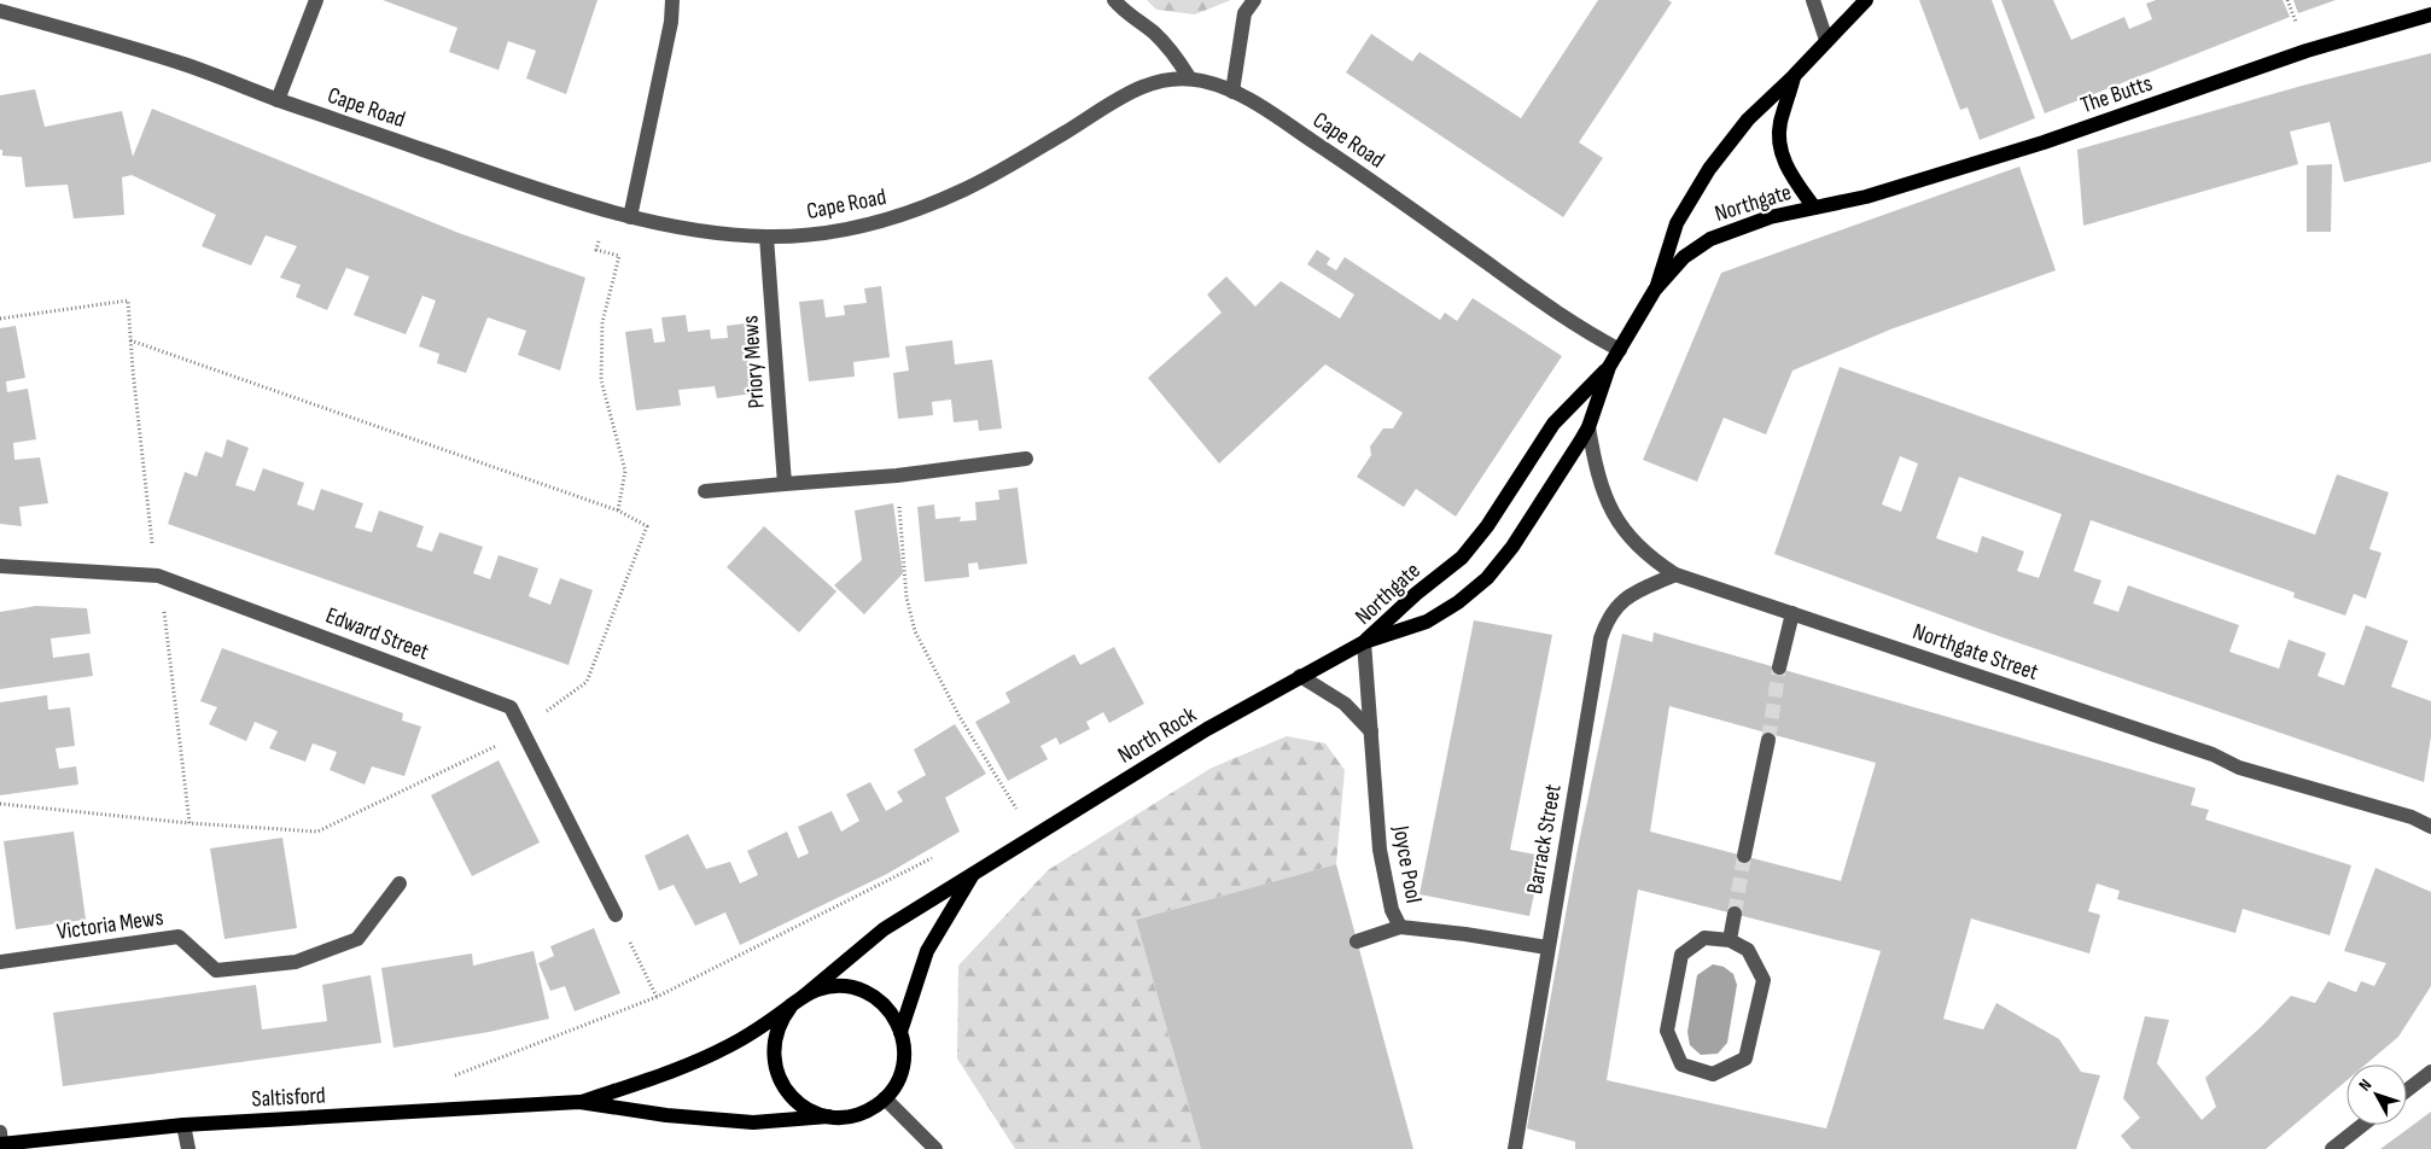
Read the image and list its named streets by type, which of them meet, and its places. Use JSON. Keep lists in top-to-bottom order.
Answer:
{
  "streets": {
    "main road": [
      "The Butts",
      "Northgate",
      "North Rock",
      "Saltisford"
    ],
    "street": [
      "Cape Road",
      "Priory Mews",
      "Edward Street",
      "Northgate Street",
      "Barrack Street",
      "Joyce Pool",
      "Victoria Mews"
    ]
  },
  "crossings": [
    ["The Butts", "Northgate"],
    ["Cape Road", "Northgate"],
    ["Cape Road", "Priory Mews"],
    ["Northgate", "Northgate Street"],
    ["Northgate", "North Rock"],
    ["Northgate", "Joyce Pool"],
    ["Northgate Street", "Barrack Street"],
    ["North Rock", "Joyce Pool"],
    ["Barrack Street", "Joyce Pool"]
  ],
  "north": "top left"
}
